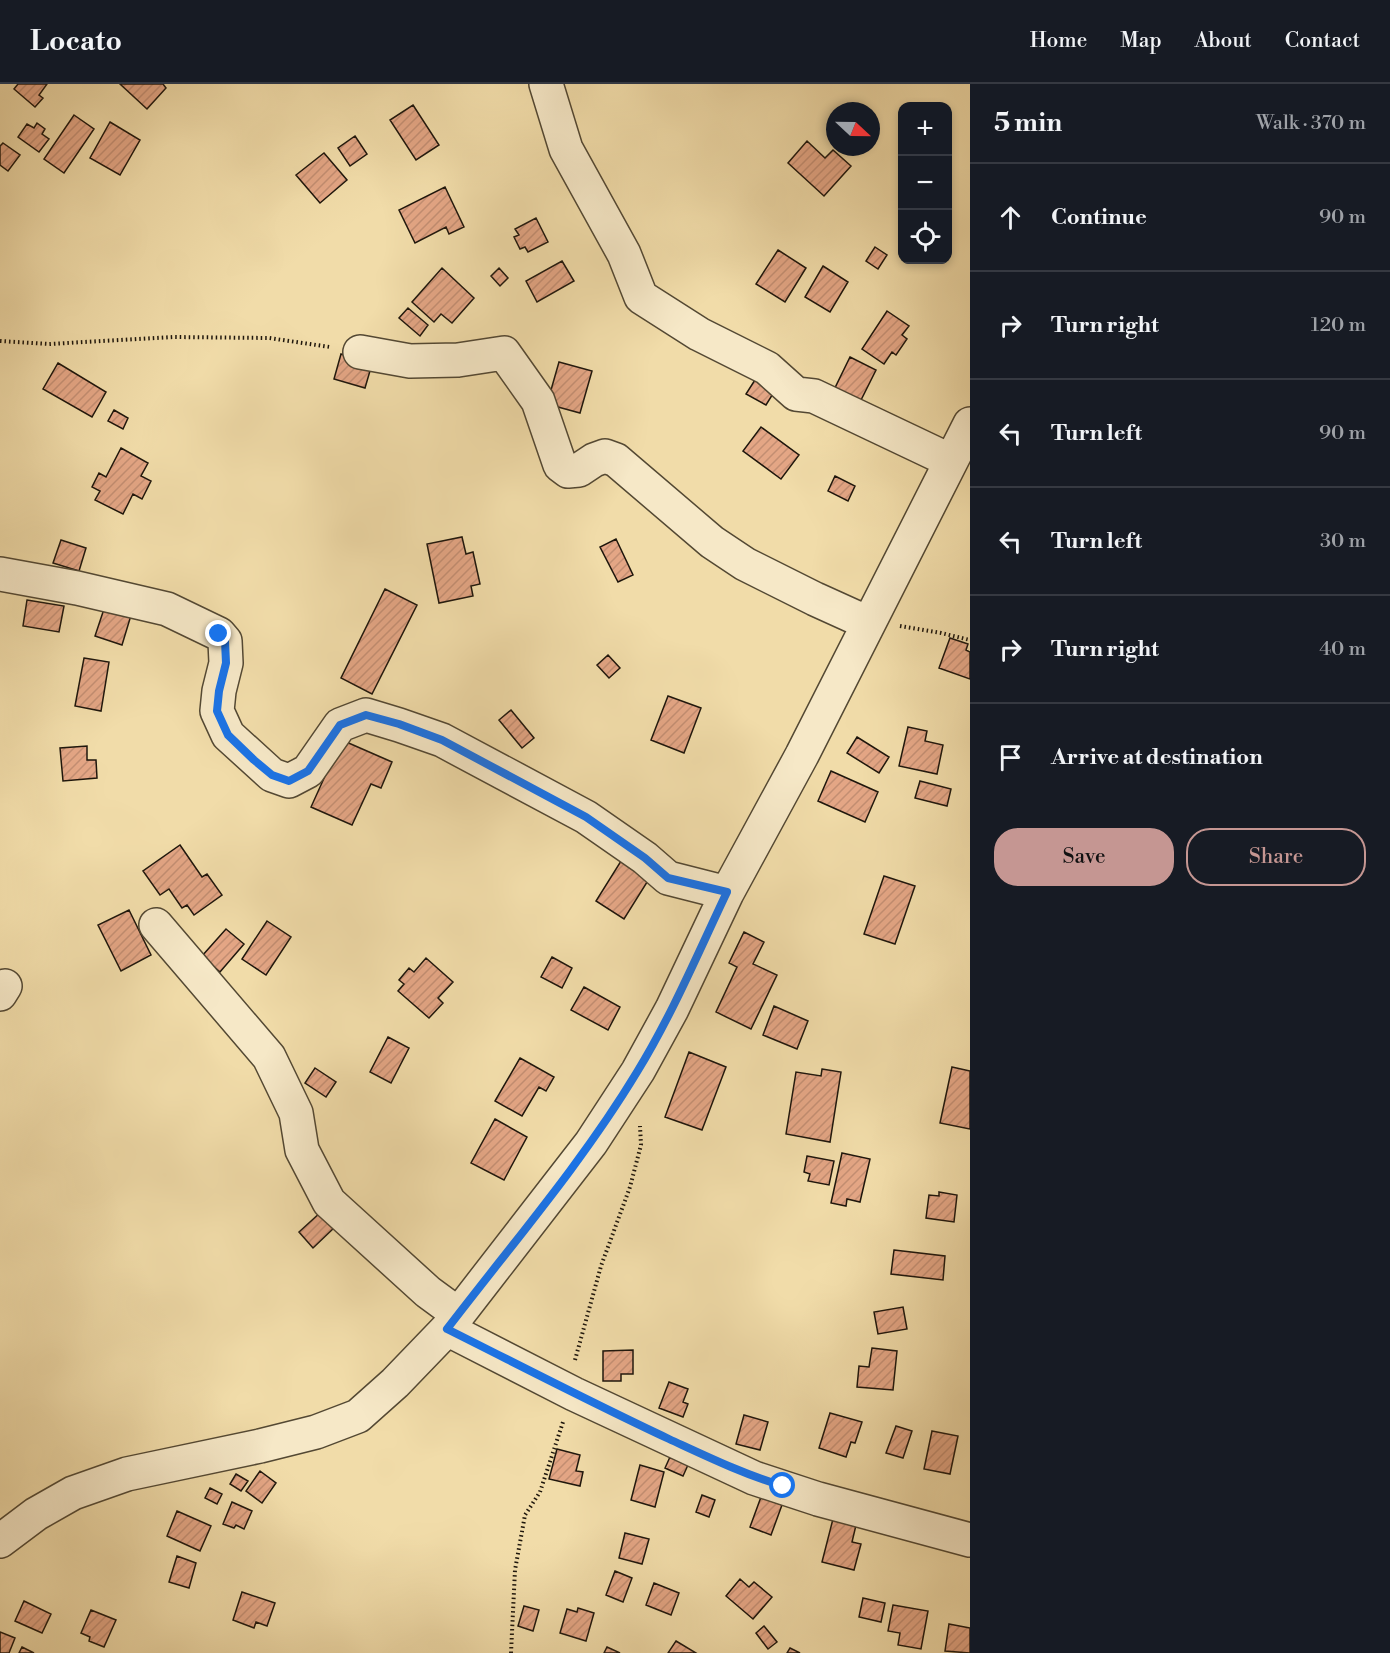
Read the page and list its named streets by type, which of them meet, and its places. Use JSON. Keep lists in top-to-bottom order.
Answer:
{
  "north": "right",
  "page": {
    "header": "Locato",
    "nav": [
      "Home",
      "Map",
      "About",
      "Contact"
    ],
    "heading": ["5 min", "Walk · 370 m"],
    "map_buttons": ["+", "−"],
    "list": [
      ["Continue", "90 m"],
      ["Turn right", "120 m"],
      ["Turn left", "90 m"],
      ["Turn left", "30 m"],
      ["Turn right", "40 m"],
      "Arrive at destination"
    ],
    "buttons": ["Save", "Share"]
  }
}
